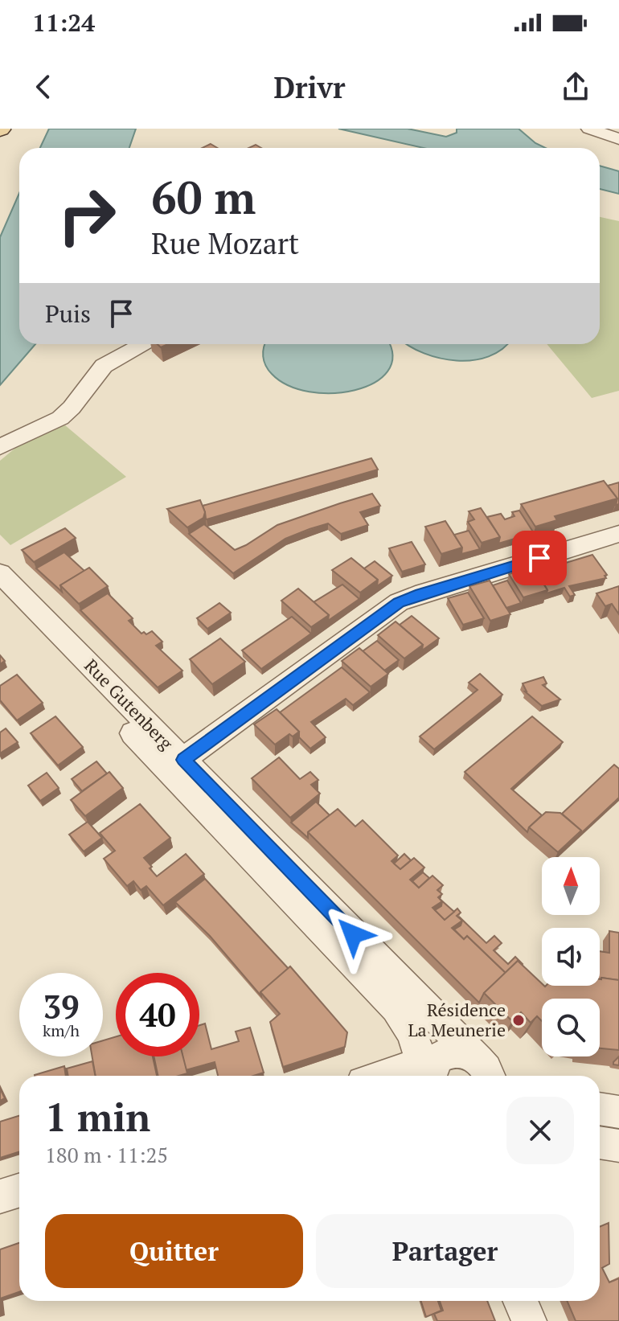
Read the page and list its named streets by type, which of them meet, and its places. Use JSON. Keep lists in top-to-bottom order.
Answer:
{
  "streets": {
    "street": ["Rue Gutenberg"]
  },
  "places": ["Résidence La Meunerie"],
  "north": "top",
  "page": {
    "status": "11:24",
    "header": "Drivr",
    "turn": ["60 m", "Rue Mozart"],
    "then": "Puis",
    "speed": "39 km/h",
    "limit": "40",
    "heading": ["1 min", "180 m · 11:25"],
    "buttons": ["Quitter", "Partager"]
  }
}
